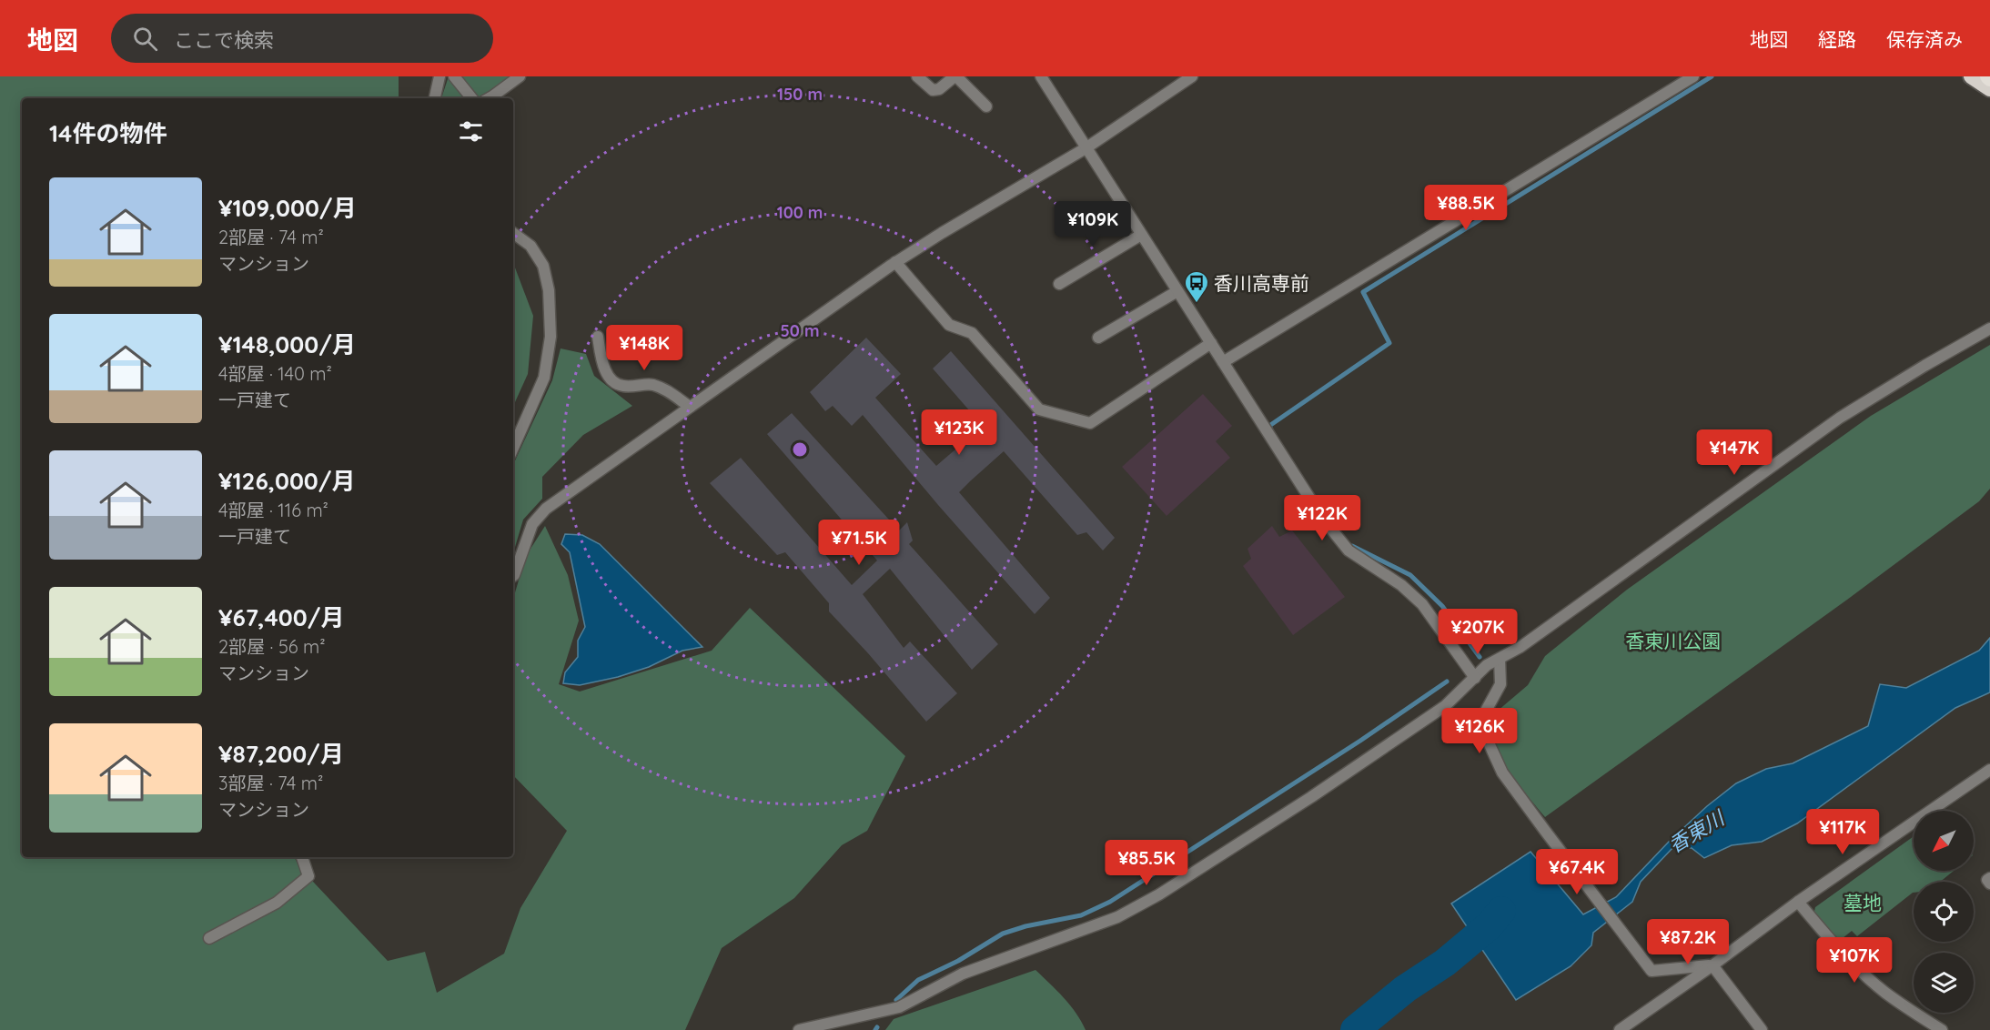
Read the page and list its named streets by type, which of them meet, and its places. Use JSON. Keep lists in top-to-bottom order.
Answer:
{
  "water": ["香東川"],
  "parks": ["香東川公園", "墓地"],
  "places": {
    "bus stop": ["香川高専前"]
  },
  "north": "bottom left",
  "page": {
    "header": "地図",
    "search": "ここで検索",
    "nav": ["地図", "経路", "保存済み"],
    "heading": "14件の物件",
    "list": [
      {
        "name": "¥109,000/月",
        "note": "2部屋 · 74 m² · マンション"
      },
      {
        "name": "¥148,000/月",
        "note": "4部屋 · 140 m² · 一戸建て"
      },
      {
        "name": "¥126,000/月",
        "note": "4部屋 · 116 m² · 一戸建て"
      },
      {
        "name": "¥67,400/月",
        "note": "2部屋 · 56 m² · マンション"
      },
      {
        "name": "¥87,200/月",
        "note": "3部屋 · 74 m² · マンション"
      }
    ],
    "price": [
      "¥88.5K",
      "¥109K",
      "¥148K",
      "¥123K",
      "¥147K",
      "¥122K",
      "¥71.5K",
      "¥207K",
      "¥126K",
      "¥117K",
      "¥85.5K",
      "¥67.4K",
      "¥87.2K",
      "¥107K"
    ]
  },
  "rings": ["150 m", "100 m", "50 m"]
}
